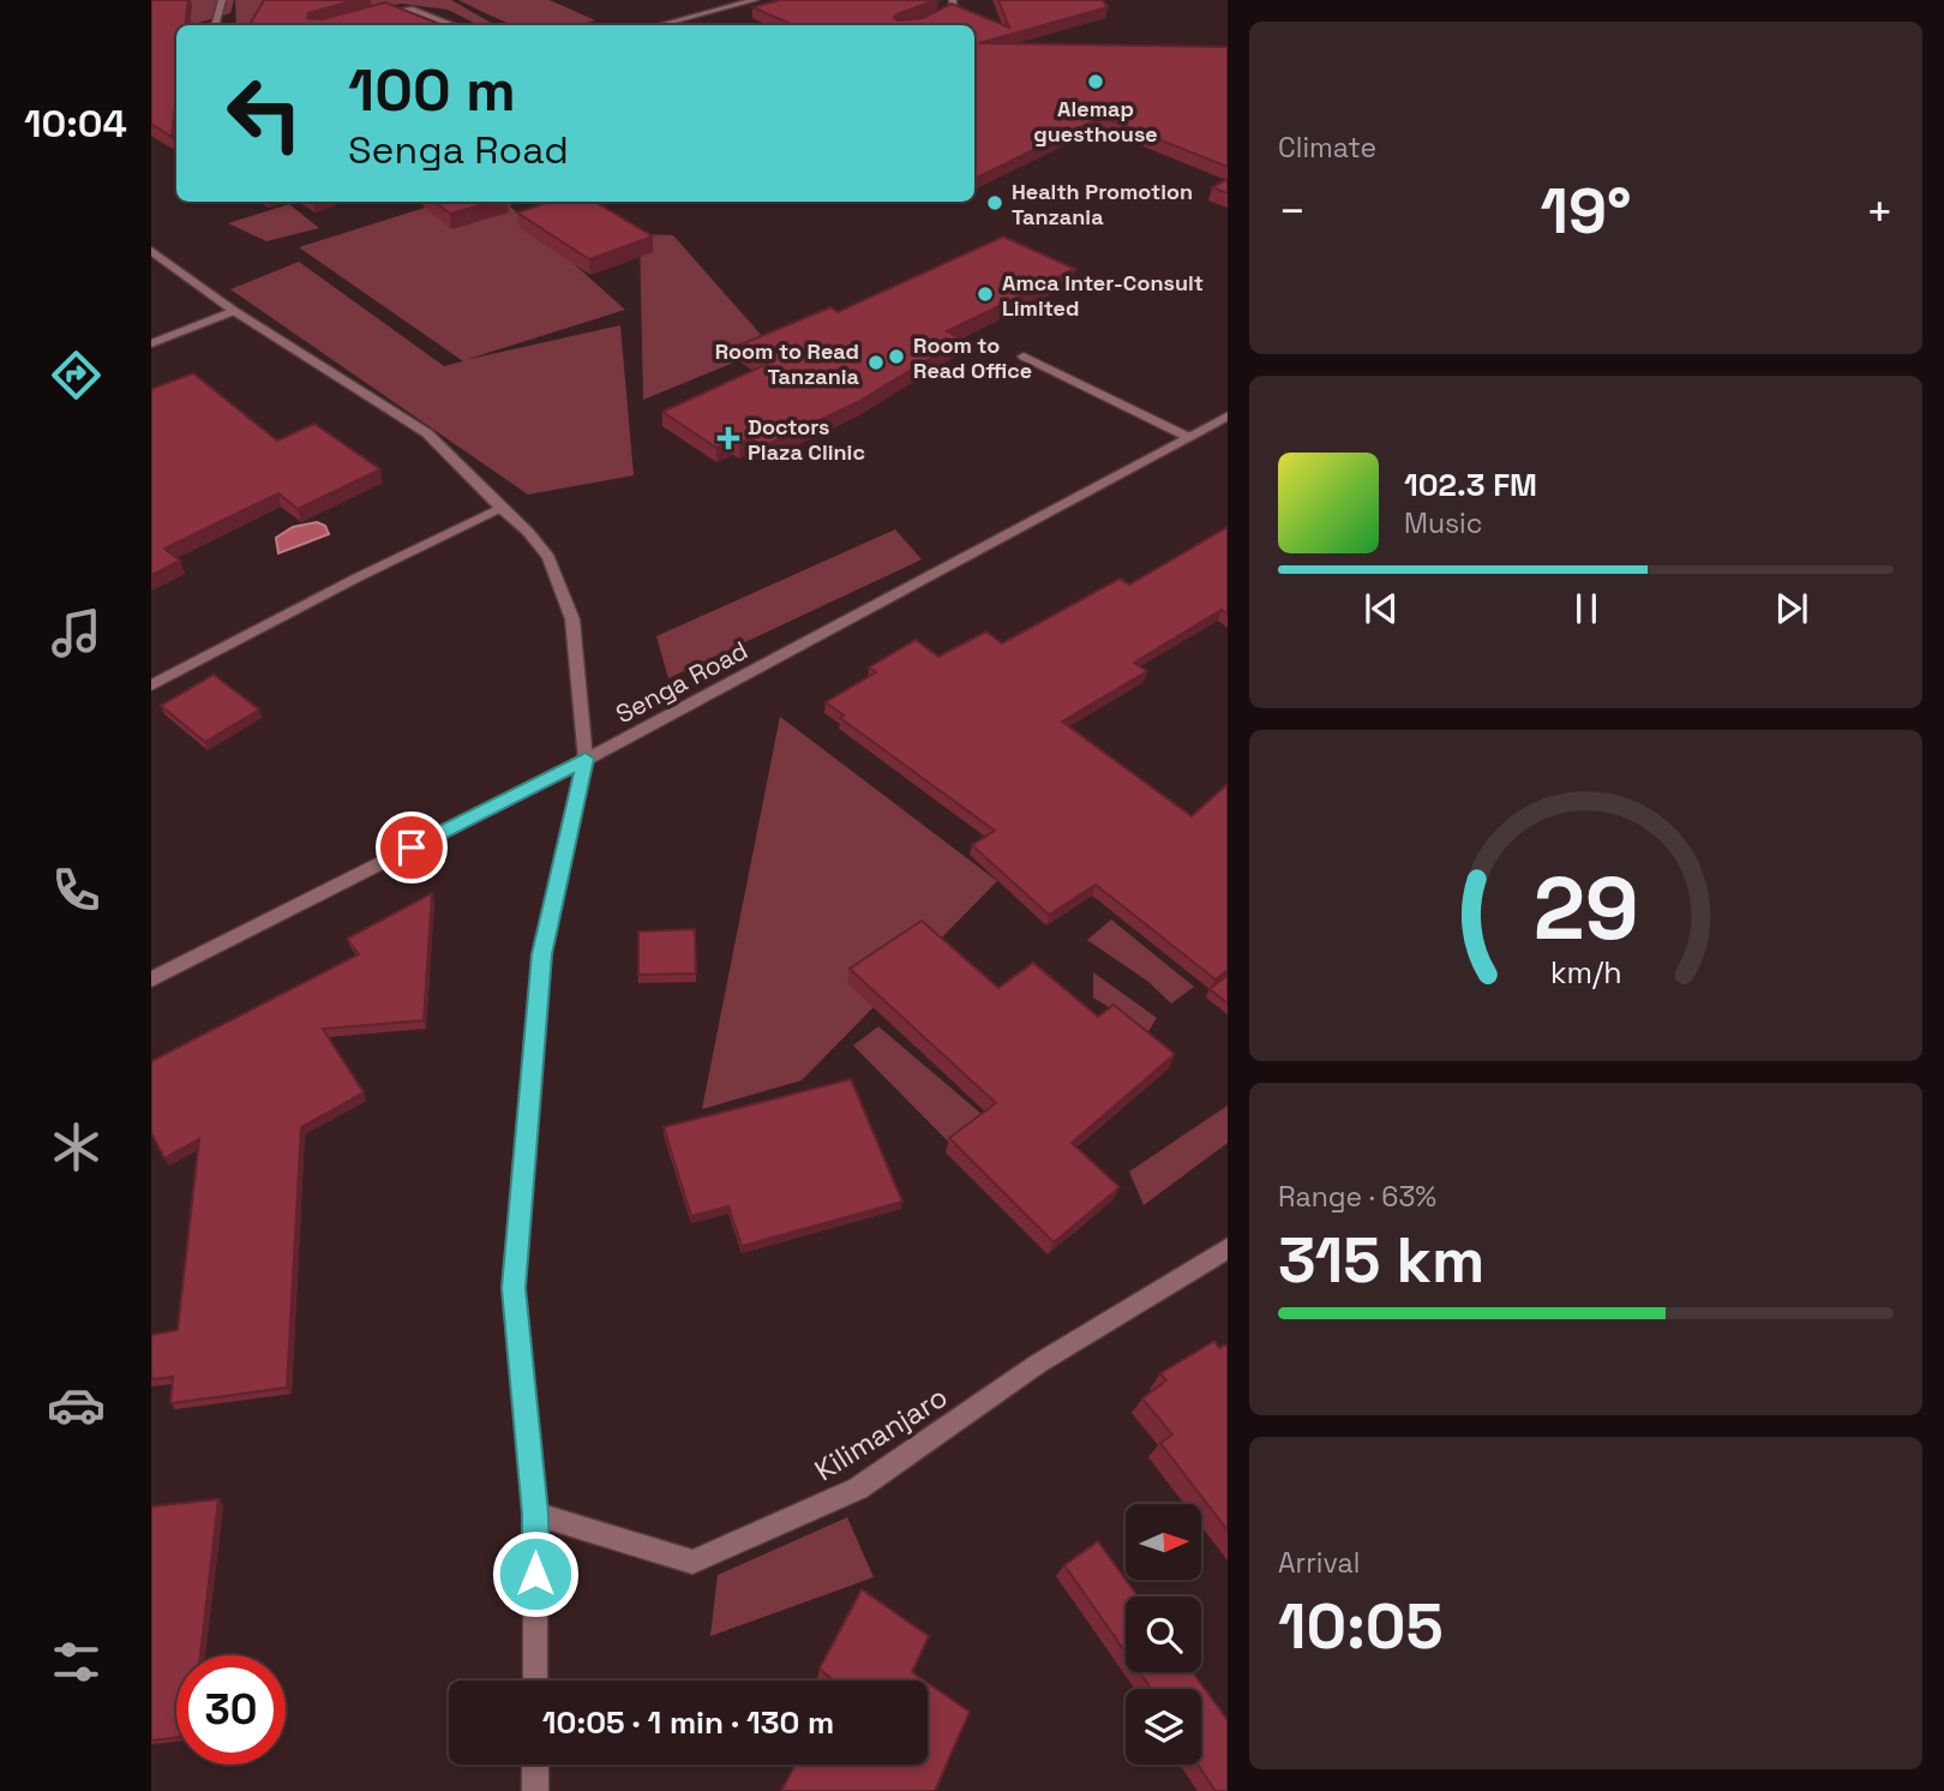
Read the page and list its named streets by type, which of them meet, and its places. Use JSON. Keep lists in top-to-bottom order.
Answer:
{
  "streets": {
    "street": ["Senga Road", "Kilimanjaro"]
  },
  "places": {
    "other": [
      "Alemap guesthouse",
      "Health Promotion Tanzania",
      "Amca Inter-Consult Limited",
      "Room to Read Office",
      "Room to Read Tanzania"
    ],
    "health": ["Doctors Plaza Clinic"]
  },
  "north": "right",
  "page": {
    "tabs": "10:04",
    "tile": [
      "Climate",
      ["Range · 63%", "315 km"],
      ["Arrival", "10:05"]
    ],
    "turn": ["100 m", "Senga Road"],
    "heat": ["−", "19°", "+"],
    "song": ["102.3 FM", "Music"],
    "limit": "30",
    "trip": "10:05 · 1 min · 130 m",
    "gauge": ["29", "km/h"]
  }
}
